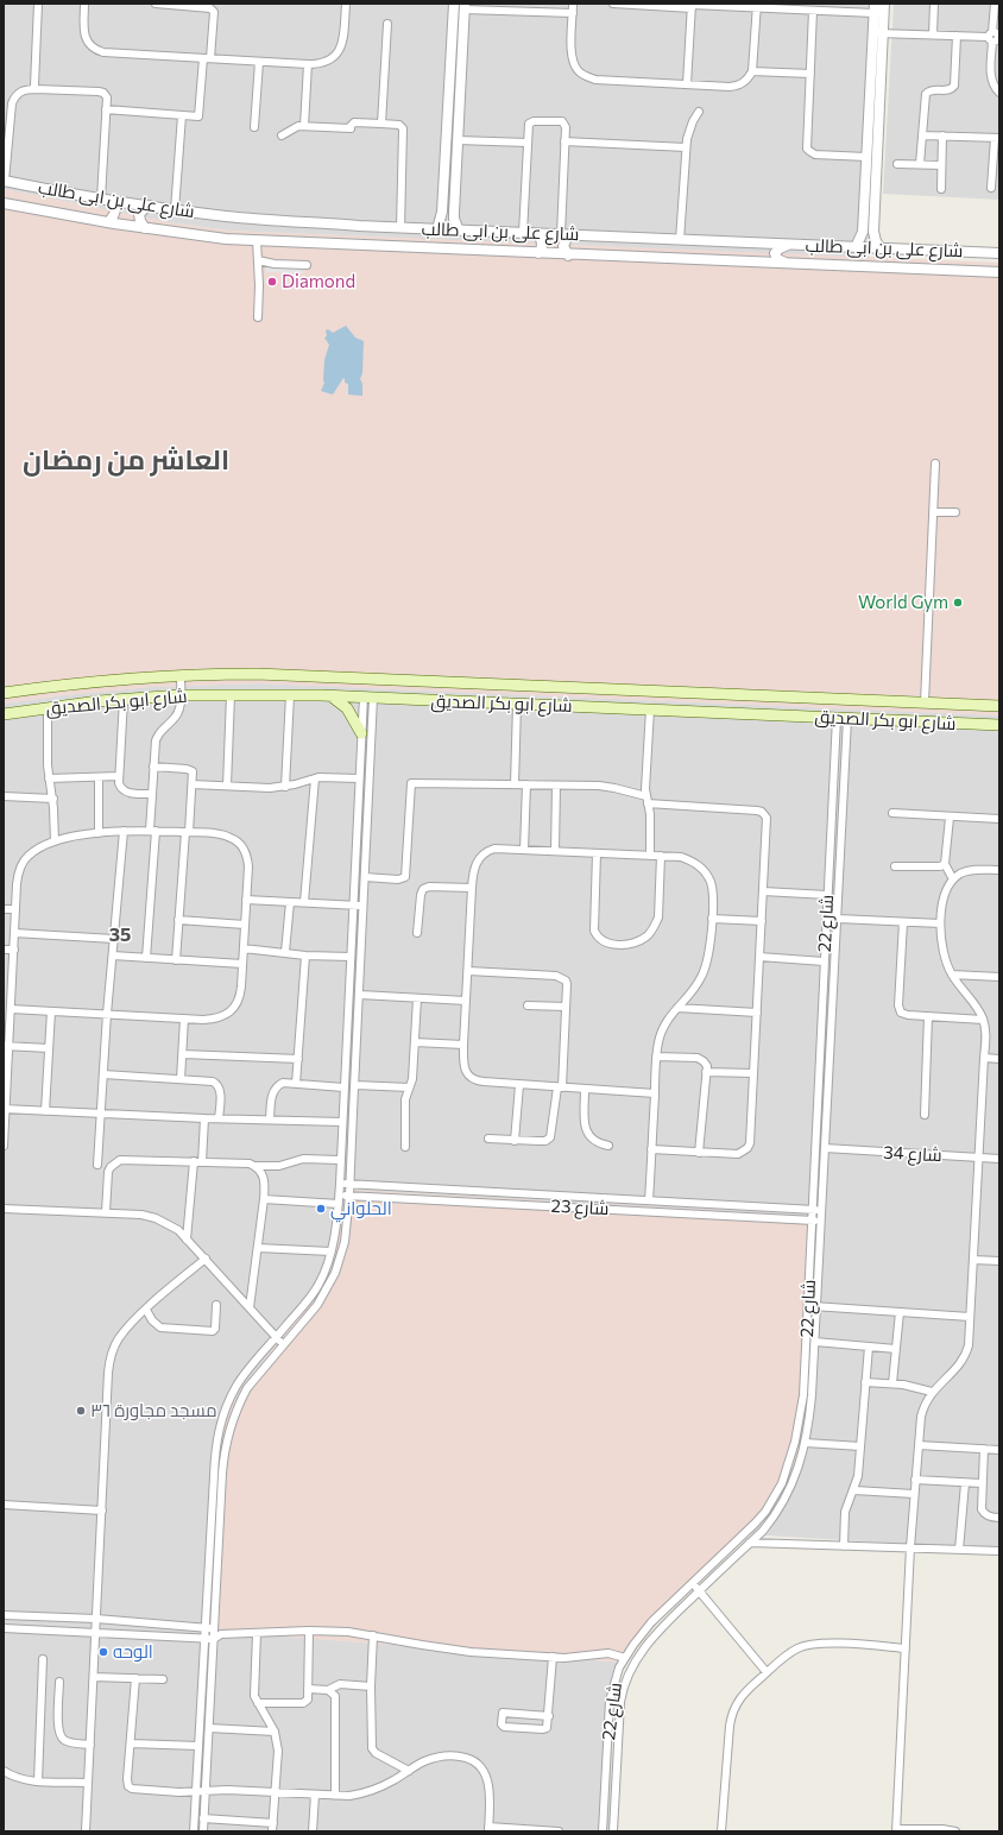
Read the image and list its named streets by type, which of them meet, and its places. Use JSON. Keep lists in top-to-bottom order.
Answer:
{
  "streets": {
    "main road": ["شارع ابو بكر الصديق"],
    "street": [
      "شارع على بن ابى طالب",
      "شارع 22",
      "شارع 34",
      "شارع 23"
    ]
  },
  "crossings": [
    ["شارع ابو بكر الصديق", "شارع 22"],
    ["شارع 22", "شارع 34"],
    ["شارع 22", "شارع 23"]
  ],
  "districts": ["العاشر من رمضان", "35"],
  "places": [
    "Diamond",
    "World Gym",
    "الحلواني",
    "مسجد مجاورة ٣٦",
    "الوحه"
  ]
}
